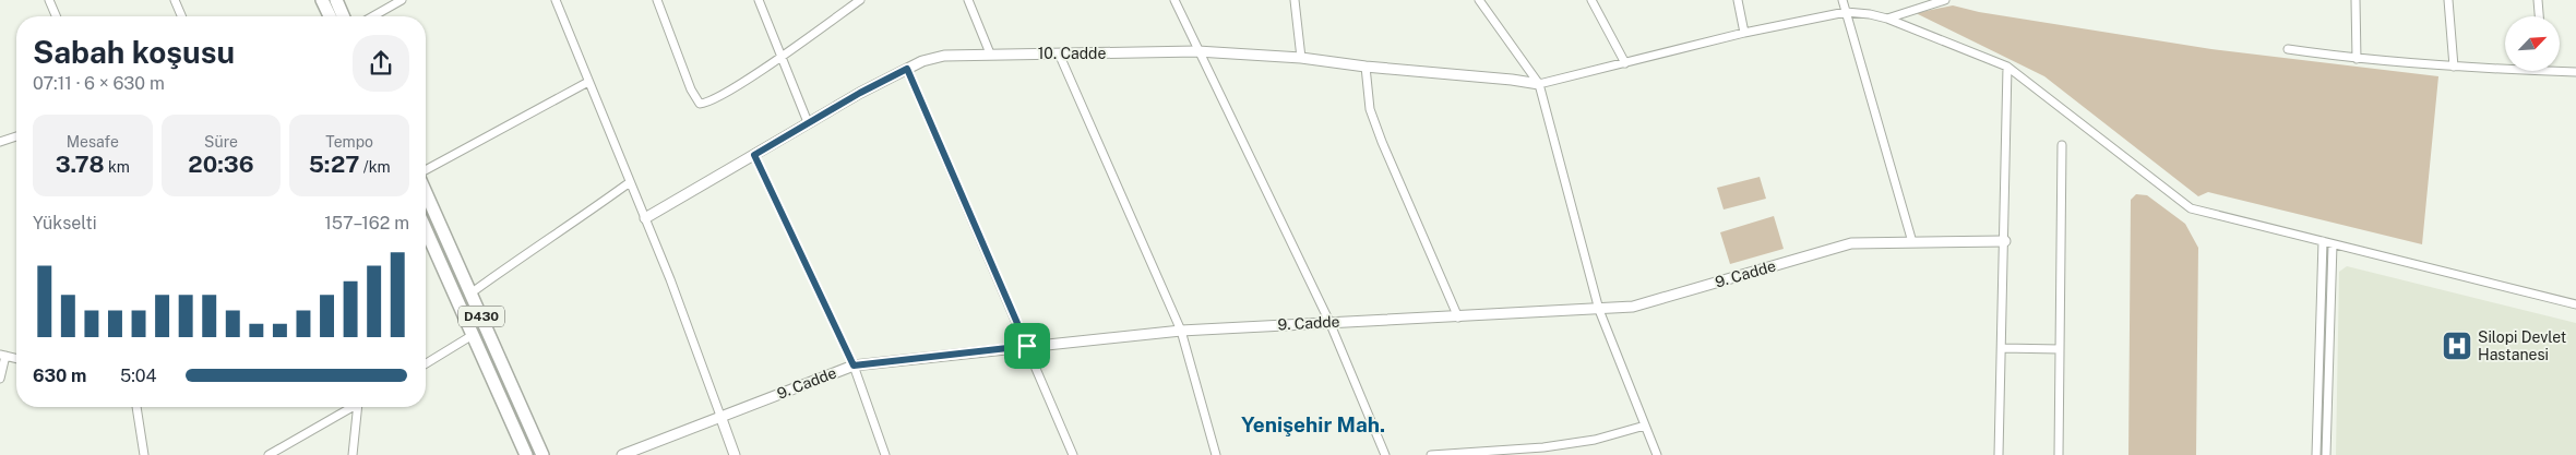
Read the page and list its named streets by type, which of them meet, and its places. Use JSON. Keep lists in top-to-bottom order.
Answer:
{
  "streets": {
    "highway": ["D430"],
    "street": ["10. Cadde", "9. Cadde"]
  },
  "districts": ["Yenişehir Mah."],
  "places": {
    "hospital": ["Silopi Devlet Hastanesi"]
  },
  "north": "top right",
  "page": {
    "heading": ["Sabah koşusu", "07:11 · 6 × 630 m"],
    "stats": [
      ["Mesafe", "3.78 km"],
      ["Süre", "20:36"],
      ["Tempo", "5:27 /km"]
    ],
    "chart": ["Yükselti", "157–162 m"],
    "list": [
      {
        "name": "630 m",
        "note": "5:04"
      }
    ]
  }
}
